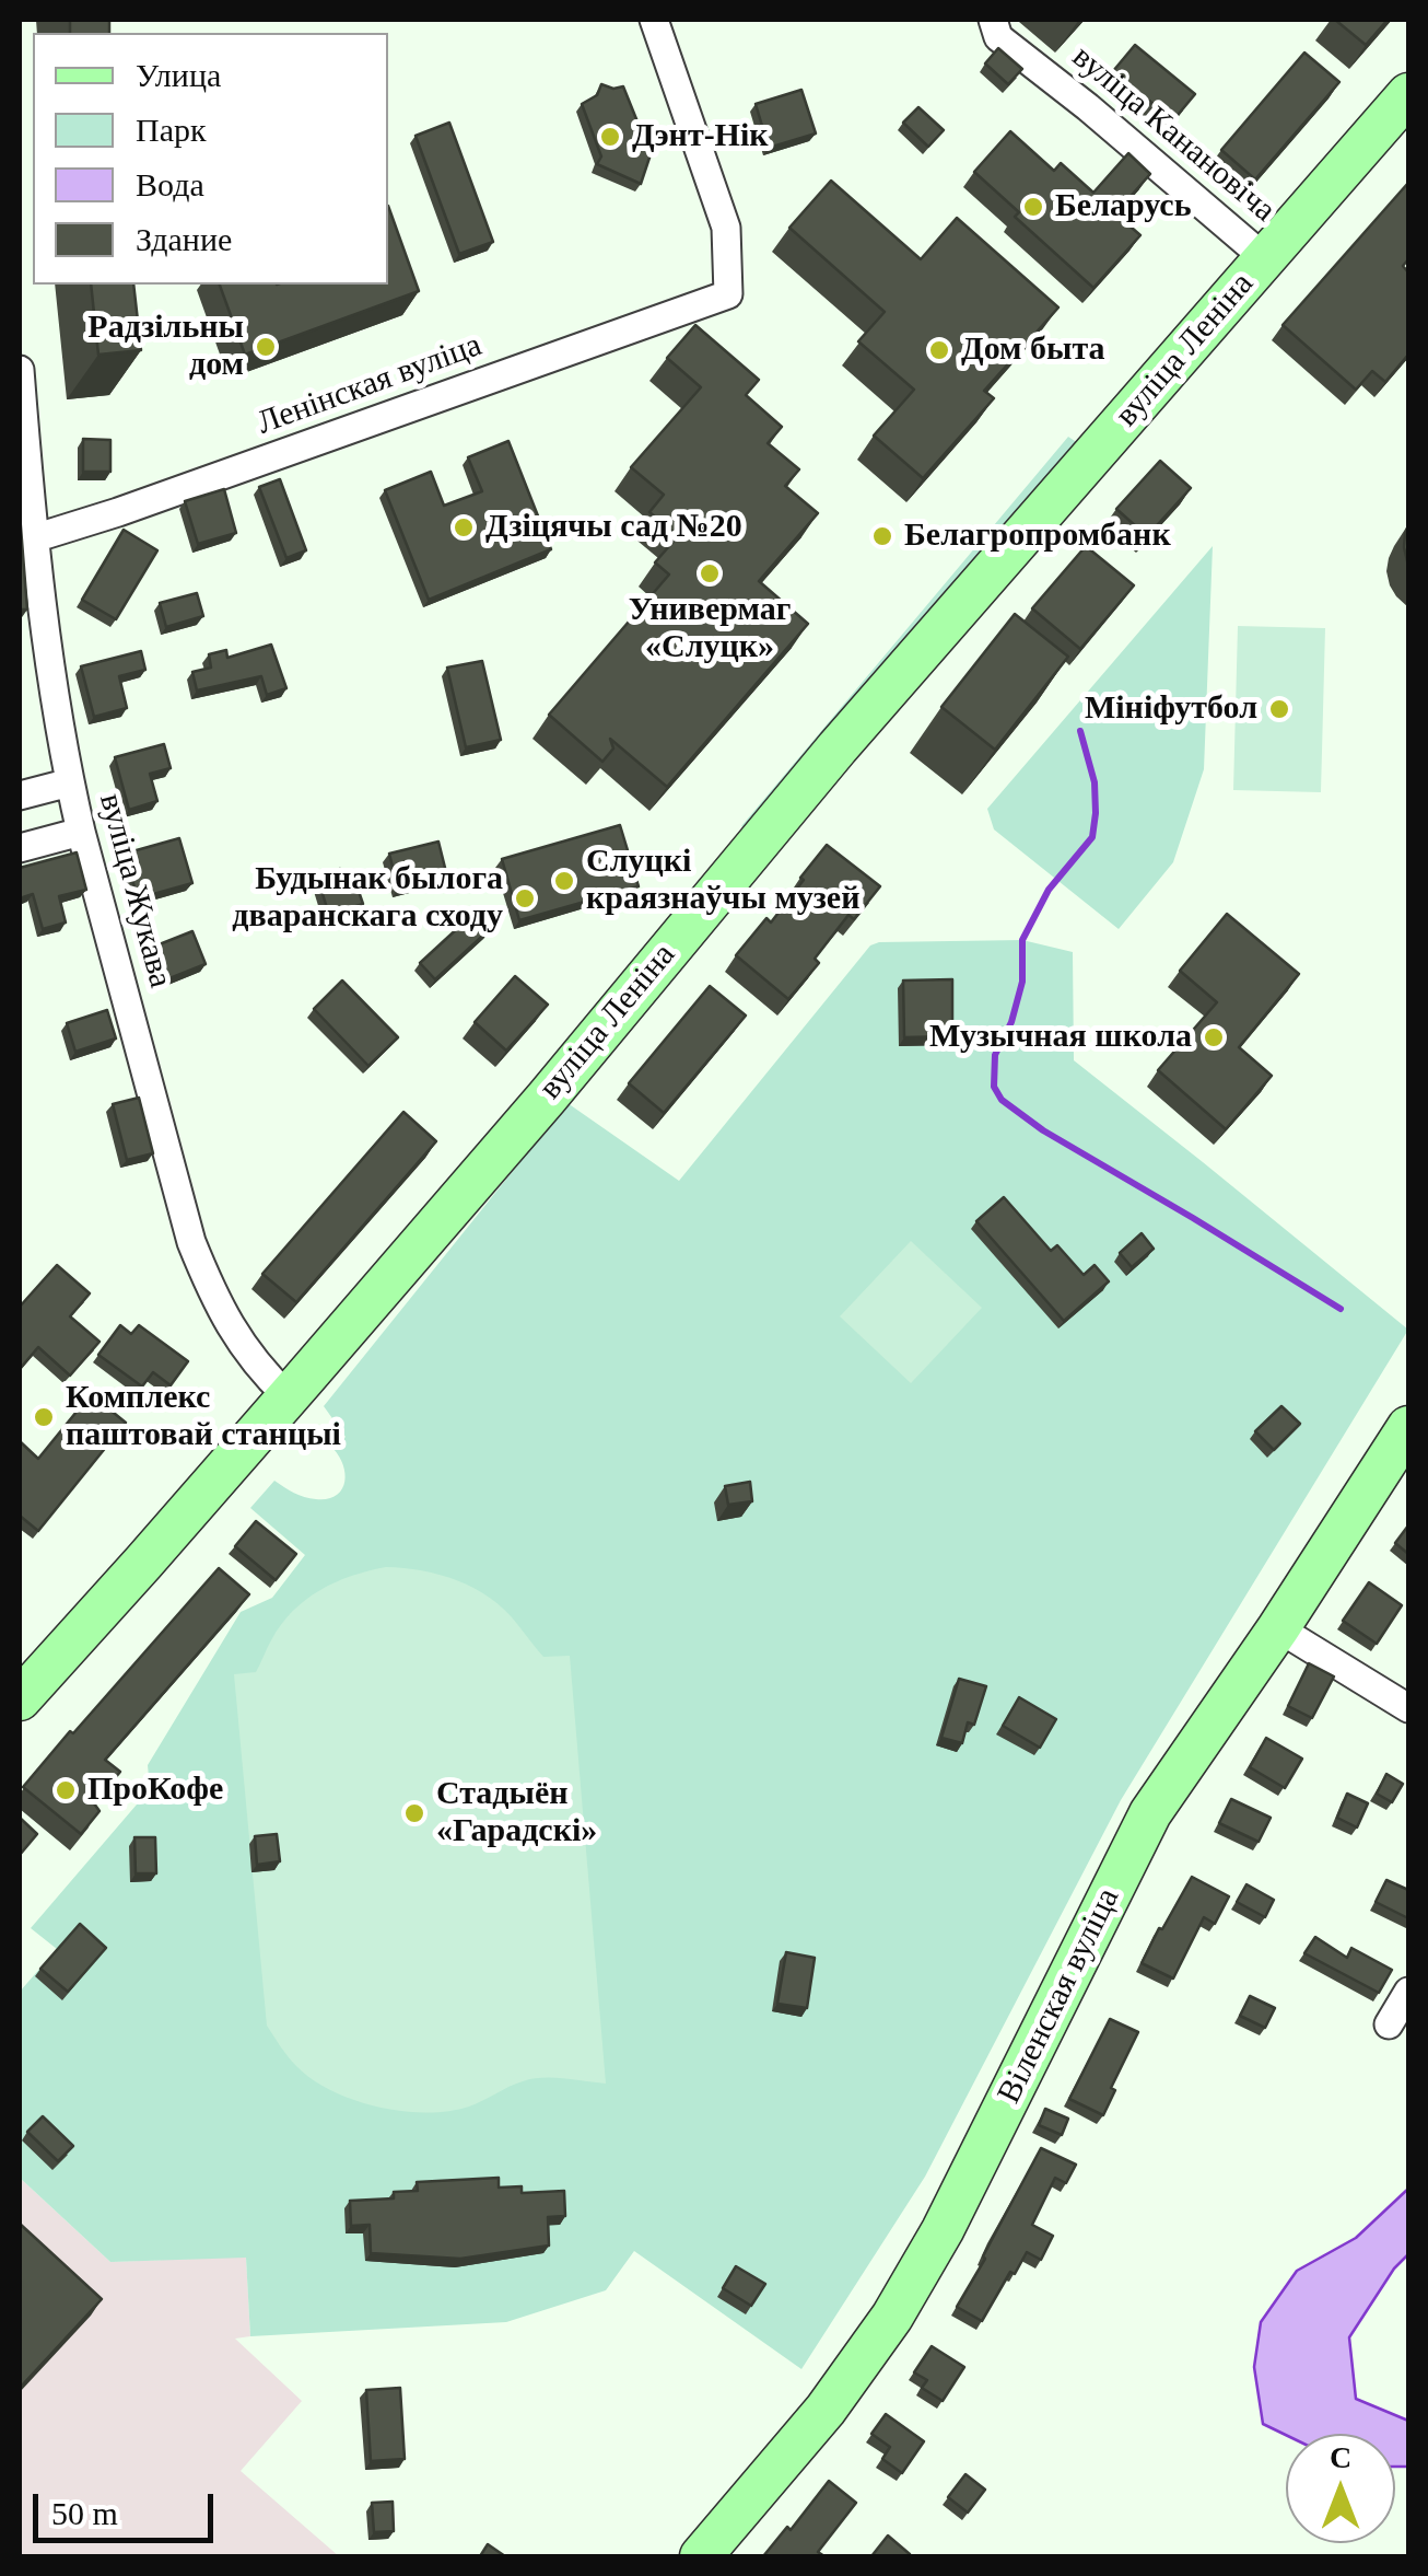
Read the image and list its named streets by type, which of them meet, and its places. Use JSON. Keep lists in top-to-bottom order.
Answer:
{
  "streets": {
    "main road": ["вуліца Леніна", "Віленская вуліца"],
    "street": ["вуліца Канановіча", "Ленінская вуліца", "вуліца Жукава"]
  },
  "crossings": [
    ["вуліца Канановіча", "вуліца Леніна"],
    ["вуліца Леніна", "вуліца Жукава"],
    ["Ленінская вуліца", "вуліца Жукава"]
  ],
  "places": [
    "Дэнт-Нік",
    "Беларусь",
    "Радзільны дом",
    "Дом быта",
    "Дзіцячы сад №20",
    "Белагропромбанк",
    "Универмаг «Слуцк»",
    "Мініфутбол",
    "Слуцкі краязнаўчы музей",
    "Будынак былога дваранскага сходу",
    "Музычная школа",
    "Комплекс паштовай станцыі",
    "ПроКофе",
    "Стадыён «Гарадскі»"
  ],
  "legend": [
    "Улица",
    "Парк",
    "Вода",
    "Здание"
  ],
  "scale_bar": "50 m",
  "north": "top"
}
